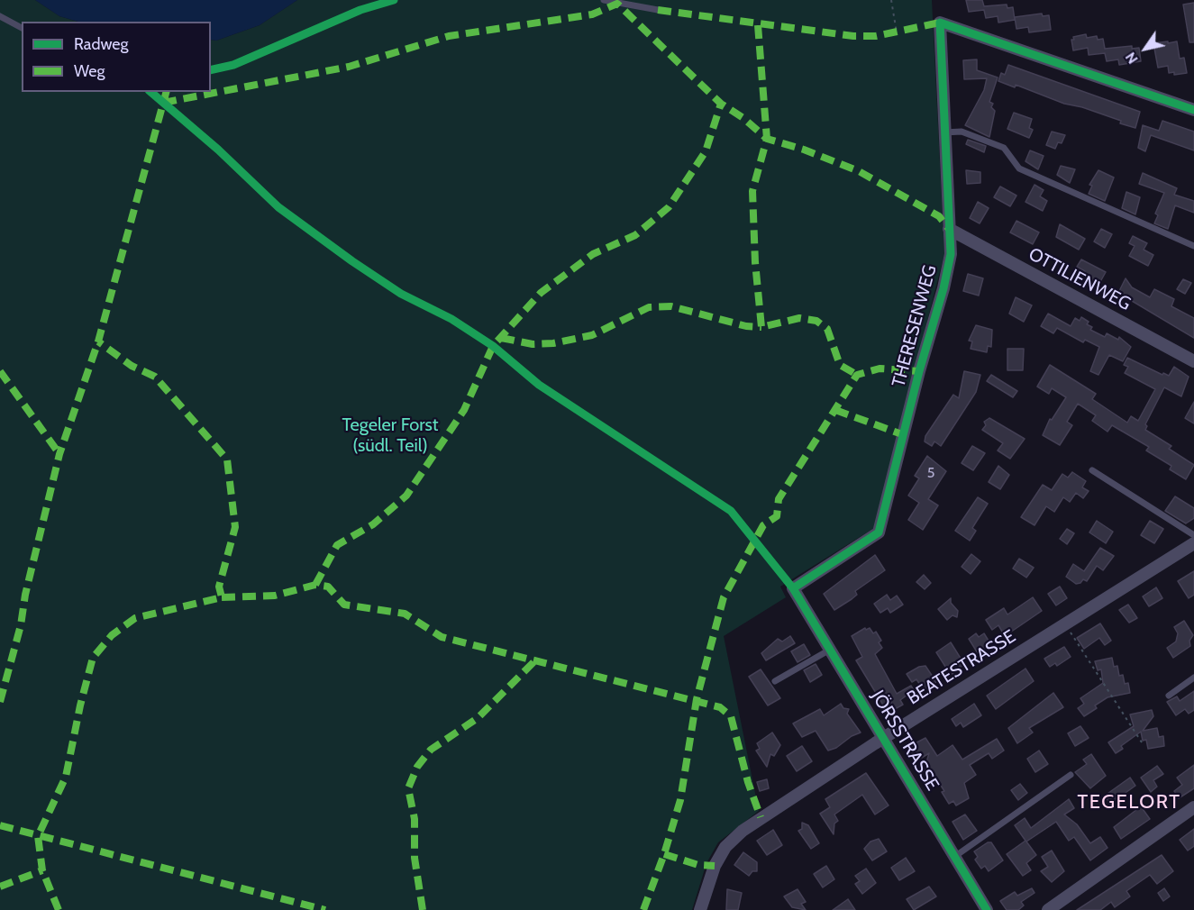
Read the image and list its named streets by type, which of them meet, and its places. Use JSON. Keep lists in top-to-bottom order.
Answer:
{
  "streets": {
    "street": [
      "OTTILIENWEG",
      "THERESENWEG",
      "BEATESTRASSE",
      "JÖRSSTRASSE"
    ]
  },
  "crossings": [
    ["OTTILIENWEG", "THERESENWEG"],
    ["THERESENWEG", "JÖRSSTRASSE"],
    ["BEATESTRASSE", "JÖRSSTRASSE"]
  ],
  "districts": ["TEGELORT"],
  "parks": ["Tegeler Forst (südl. Teil)"],
  "house_numbers": ["5"],
  "legend": ["Radweg", "Weg"],
  "north": "bottom left"
}
